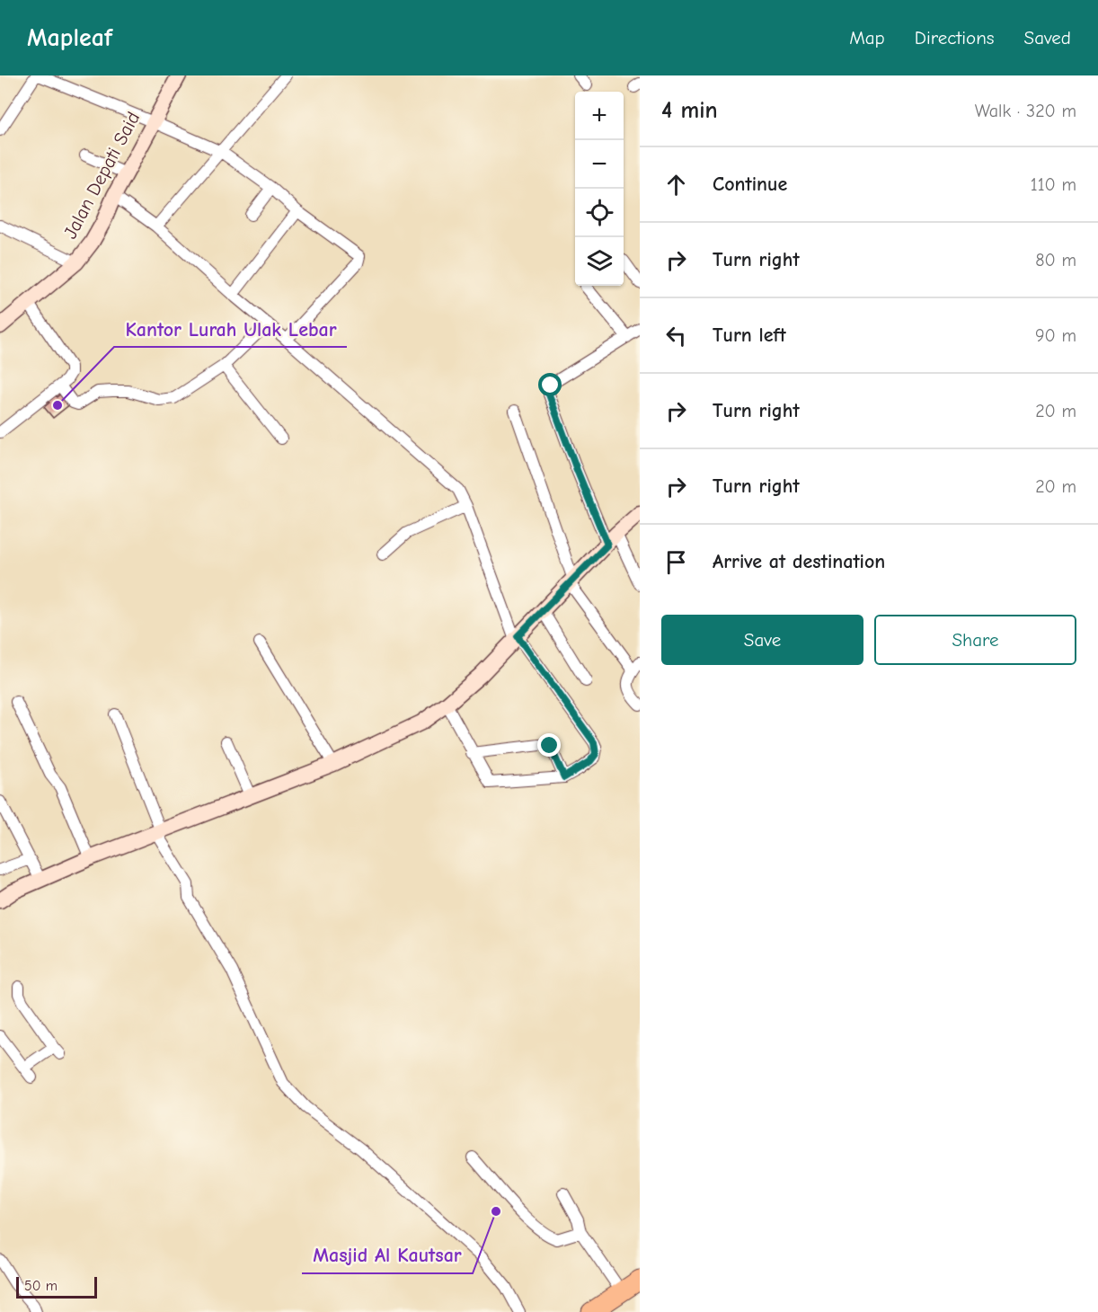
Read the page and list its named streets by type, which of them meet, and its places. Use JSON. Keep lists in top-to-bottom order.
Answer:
{
  "streets": {
    "street": ["Jalan Depati Said"]
  },
  "places": ["Kantor Lurah Ulak Lebar", "Masjid Al Kautsar"],
  "scale_bar": "50 m",
  "page": {
    "header": "Mapleaf",
    "nav": ["Map", "Directions", "Saved"],
    "heading": ["4 min", "Walk · 320 m"],
    "map_buttons": ["+", "−"],
    "list": [
      ["Continue", "110 m"],
      ["Turn right", "80 m"],
      ["Turn left", "90 m"],
      ["Turn right", "20 m"],
      ["Turn right", "20 m"],
      "Arrive at destination"
    ],
    "buttons": ["Save", "Share"],
    "scale": "50 m"
  }
}
